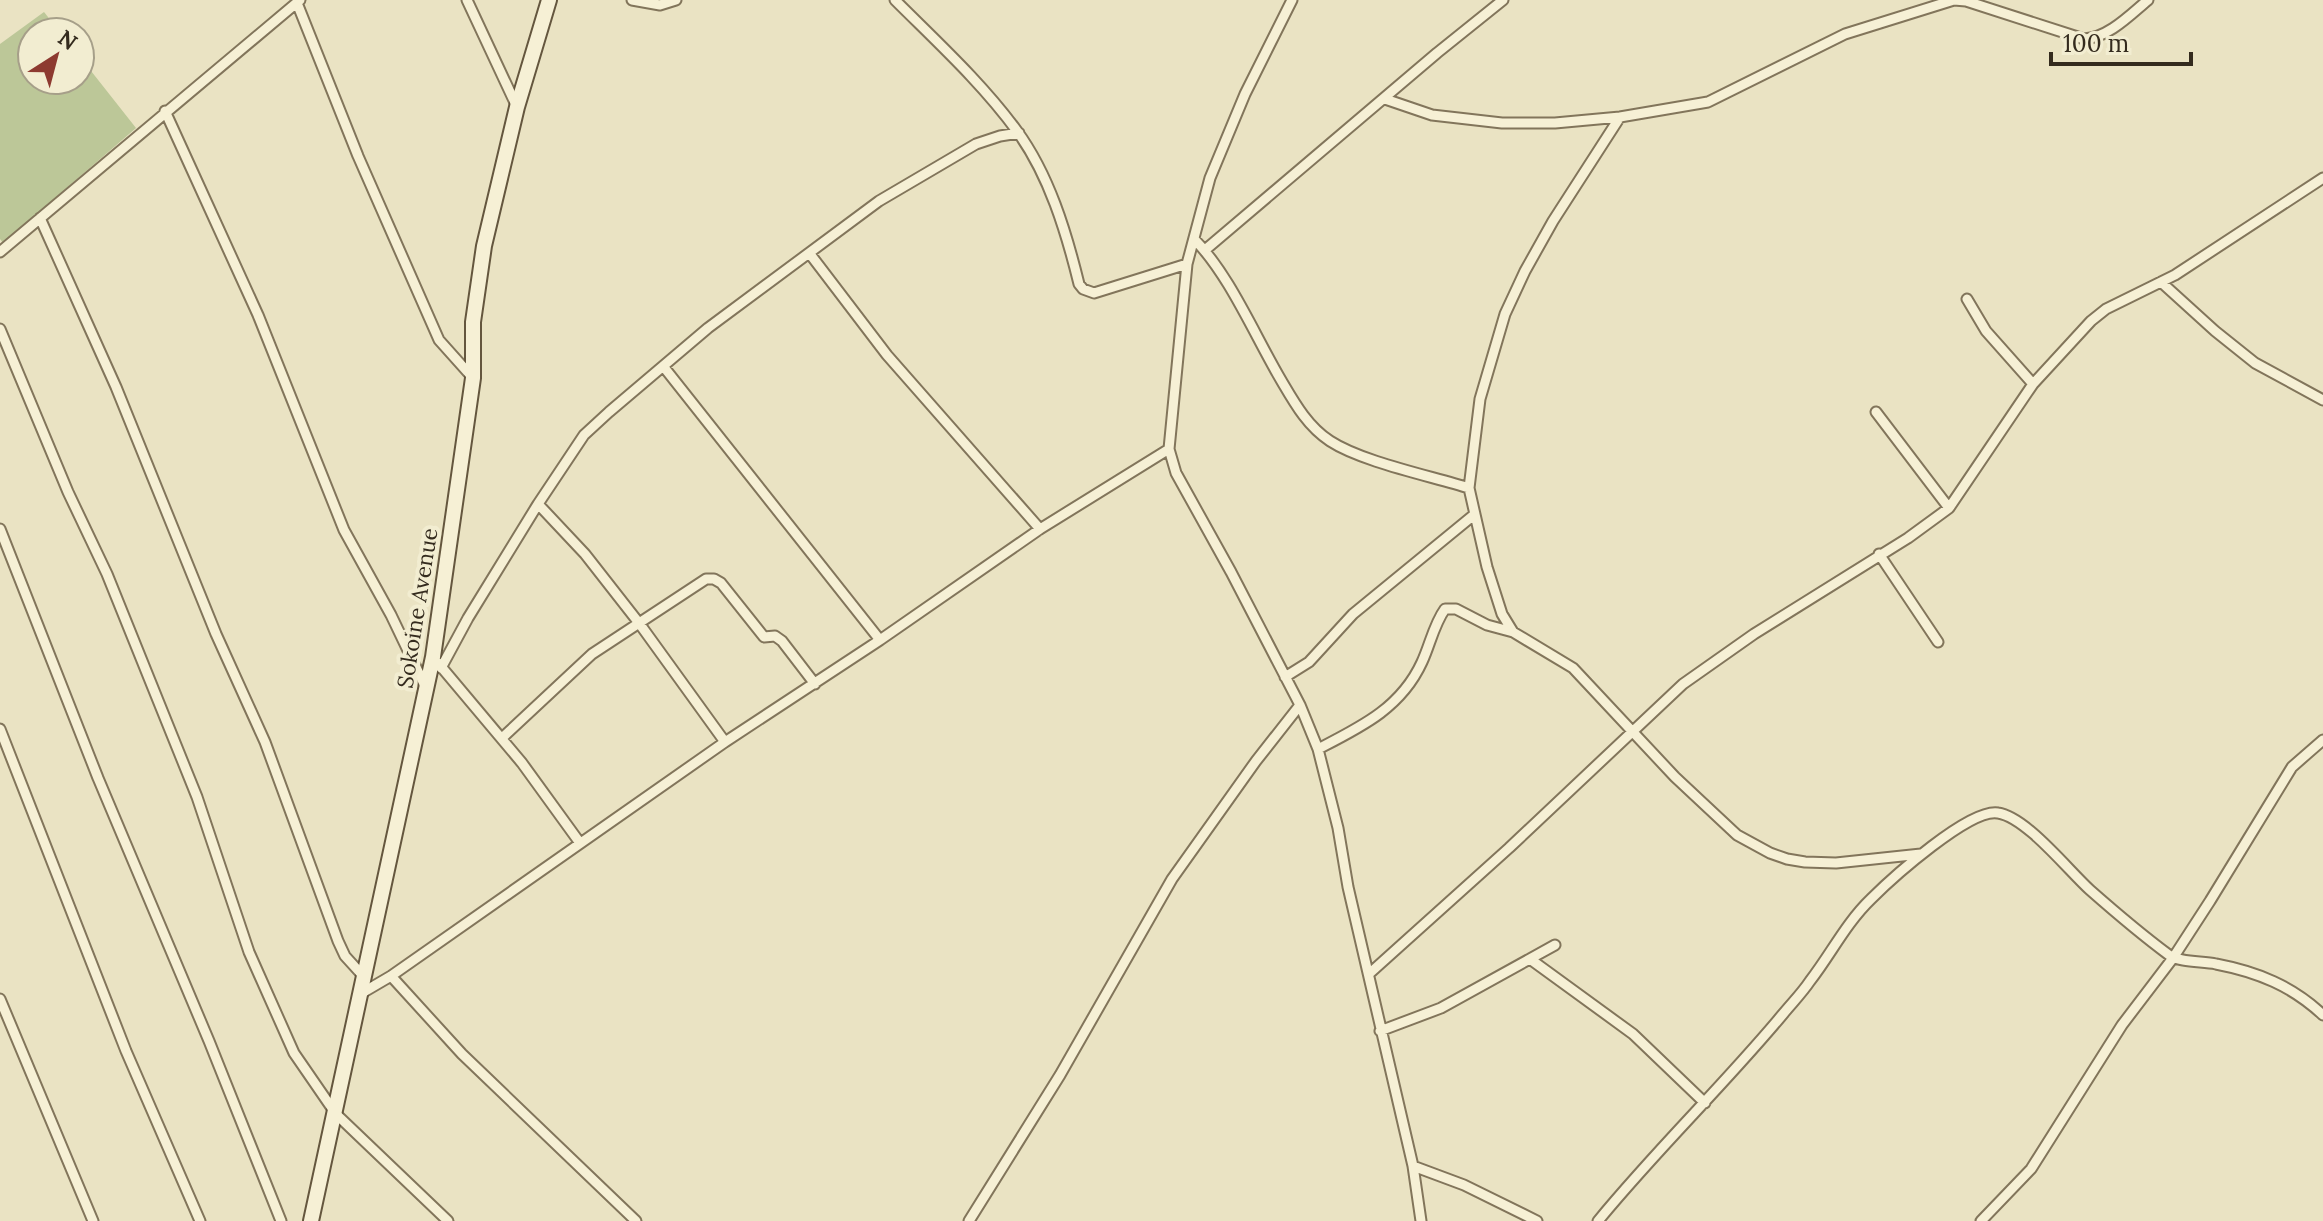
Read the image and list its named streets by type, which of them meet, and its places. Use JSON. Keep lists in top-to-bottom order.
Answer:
{
  "streets": {
    "street": ["Sokoine Avenue"]
  },
  "scale_bar": "100 m",
  "north": "top right"
}
